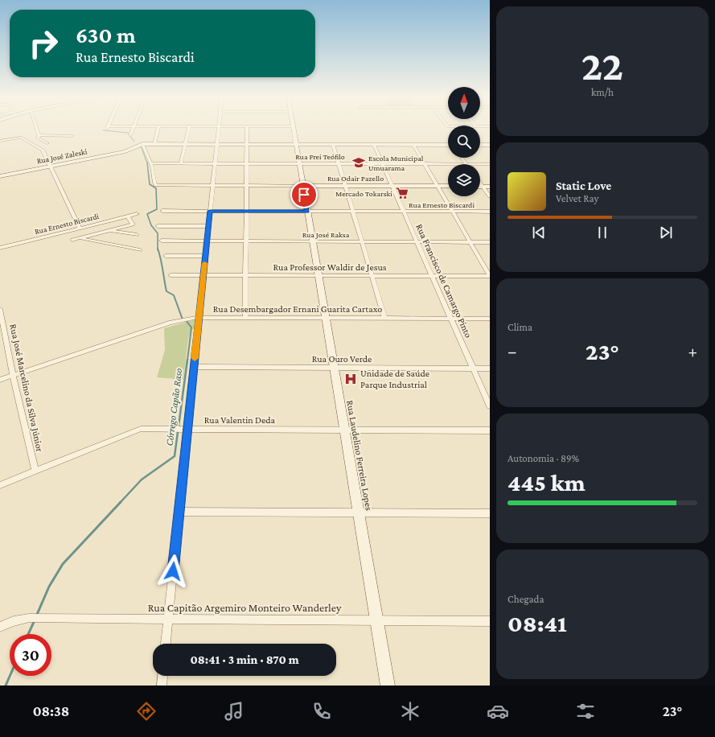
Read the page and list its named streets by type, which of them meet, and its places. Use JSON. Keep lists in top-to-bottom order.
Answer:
{
  "streets": {
    "street": [
      "Rua José Zaleski",
      "Rua Frei Teófilo",
      "Rua Odair Pazello",
      "Rua Ernesto Biscardi",
      "Rua José Raksa",
      "Rua Professor Waldir de Jesus",
      "Rua Francisco de Camargo Pinto",
      "Rua Desembargador Ernani Guarita Cartaxo",
      "Rua Ouro Verde",
      "Rua José Marcelino da Silva Júnior",
      "Rua Valentin Deda",
      "Rua Laudelino Ferreira Lopes",
      "Rua Capitão Argemiro Monteiro Wanderley"
    ]
  },
  "crossings": [
    ["Rua José Zaleski", "Rua Francisco de Camargo Pinto"],
    ["Rua José Zaleski", "Rua Laudelino Ferreira Lopes"],
    ["Rua Frei Teófilo", "Rua Odair Pazello"],
    ["Rua Frei Teófilo", "Rua Francisco de Camargo Pinto"],
    ["Rua Frei Teófilo", "Rua Laudelino Ferreira Lopes"],
    ["Rua Odair Pazello", "Rua Francisco de Camargo Pinto"],
    ["Rua Odair Pazello", "Rua Laudelino Ferreira Lopes"],
    ["Rua Ernesto Biscardi", "Rua Francisco de Camargo Pinto"],
    ["Rua Ernesto Biscardi", "Rua Laudelino Ferreira Lopes"],
    ["Rua José Raksa", "Rua Francisco de Camargo Pinto"],
    ["Rua José Raksa", "Rua Laudelino Ferreira Lopes"],
    ["Rua Professor Waldir de Jesus", "Rua Francisco de Camargo Pinto"],
    ["Rua Professor Waldir de Jesus", "Rua Laudelino Ferreira Lopes"],
    ["Rua Francisco de Camargo Pinto", "Rua Desembargador Ernani Guarita Cartaxo"],
    ["Rua Francisco de Camargo Pinto", "Rua Ouro Verde"],
    ["Rua Desembargador Ernani Guarita Cartaxo", "Rua José Marcelino da Silva Júnior"],
    ["Rua Desembargador Ernani Guarita Cartaxo", "Rua Laudelino Ferreira Lopes"],
    ["Rua Ouro Verde", "Rua Laudelino Ferreira Lopes"],
    ["Rua José Marcelino da Silva Júnior", "Rua Valentin Deda"],
    ["Rua Valentin Deda", "Rua Laudelino Ferreira Lopes"],
    ["Rua Laudelino Ferreira Lopes", "Rua Capitão Argemiro Monteiro Wanderley"]
  ],
  "water": ["Córrego Capão Raso"],
  "places": {
    "school or university": ["Escola Municipal Umuarama"],
    "supermarket": ["Mercado Tokarski"],
    "hospital": ["Unidade de Saúde Parque Industrial"]
  },
  "north": "top",
  "page": {
    "tile": [
      ["22", "km/h"],
      "Clima",
      ["Autonomia · 89%", "445 km"],
      ["Chegada", "08:41"]
    ],
    "turn": ["630 m", "Rua Ernesto Biscardi"],
    "song": ["Static Love", "Velvet Ray"],
    "heat": ["−", "23°", "+"],
    "limit": "30",
    "trip": "08:41 · 3 min · 870 m",
    "tabs": ["08:38", "23°"]
  }
}
